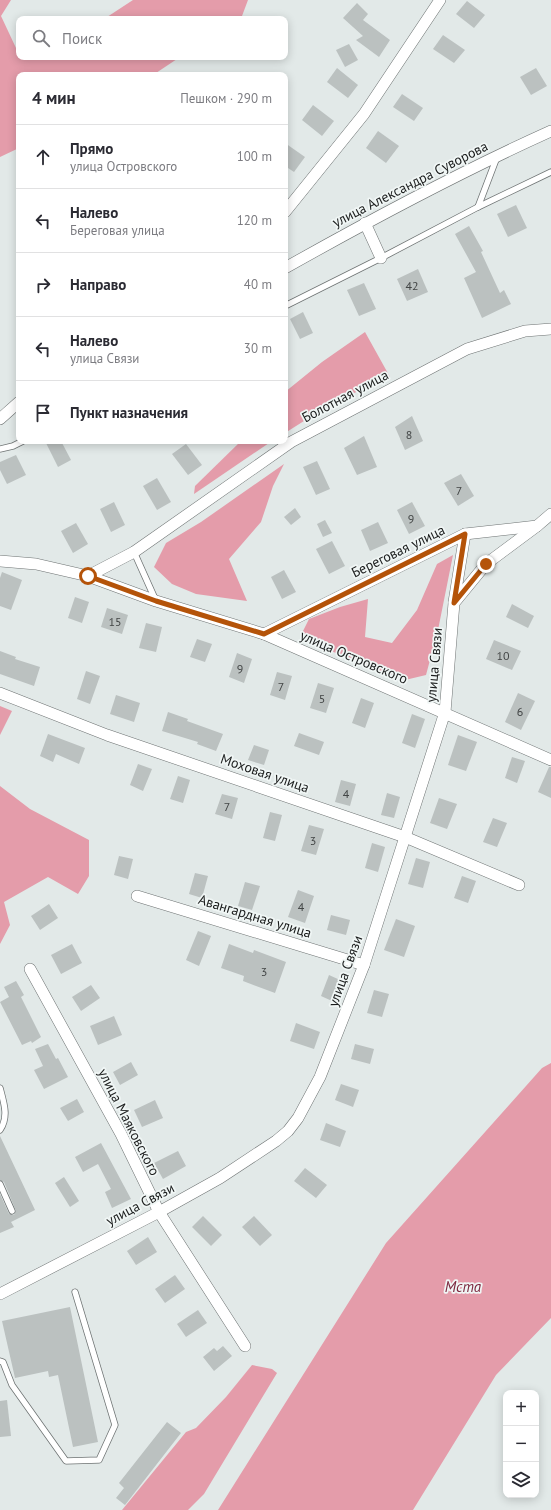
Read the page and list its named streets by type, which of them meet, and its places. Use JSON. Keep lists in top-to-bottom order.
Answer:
{
  "streets": {
    "street": [
      "улица Александра Суворова",
      "Болотная улица",
      "Береговая улица",
      "улица Островского",
      "улица Связи",
      "Моховая улица",
      "Авангардная улица",
      "улица Маяковского"
    ]
  },
  "crossings": [
    ["Болотная улица", "улица Островского"],
    ["Береговая улица", "улица Островского"],
    ["Береговая улица", "улица Связи"],
    ["улица Островского", "улица Связи"],
    ["улица Связи", "Моховая улица"],
    ["улица Связи", "Авангардная улица"],
    ["улица Связи", "улица Маяковского"]
  ],
  "water": ["Мста"],
  "house_numbers": [
    "42",
    "8",
    "7",
    "9",
    "15",
    "10",
    "9",
    "7",
    "5",
    "6",
    "4",
    "7",
    "3",
    "4",
    "3"
  ],
  "page": {
    "search": "Поиск",
    "heading": ["4 мин", "Пешком · 290 m"],
    "list": [
      ["Прямо", "улица Островского", "100 m"],
      ["Налево", "Береговая улица", "120 m"],
      ["Направо", "40 m"],
      ["Налево", "улица Связи", "30 m"],
      "Пункт назначения"
    ],
    "map_buttons": ["+", "−"]
  }
}
